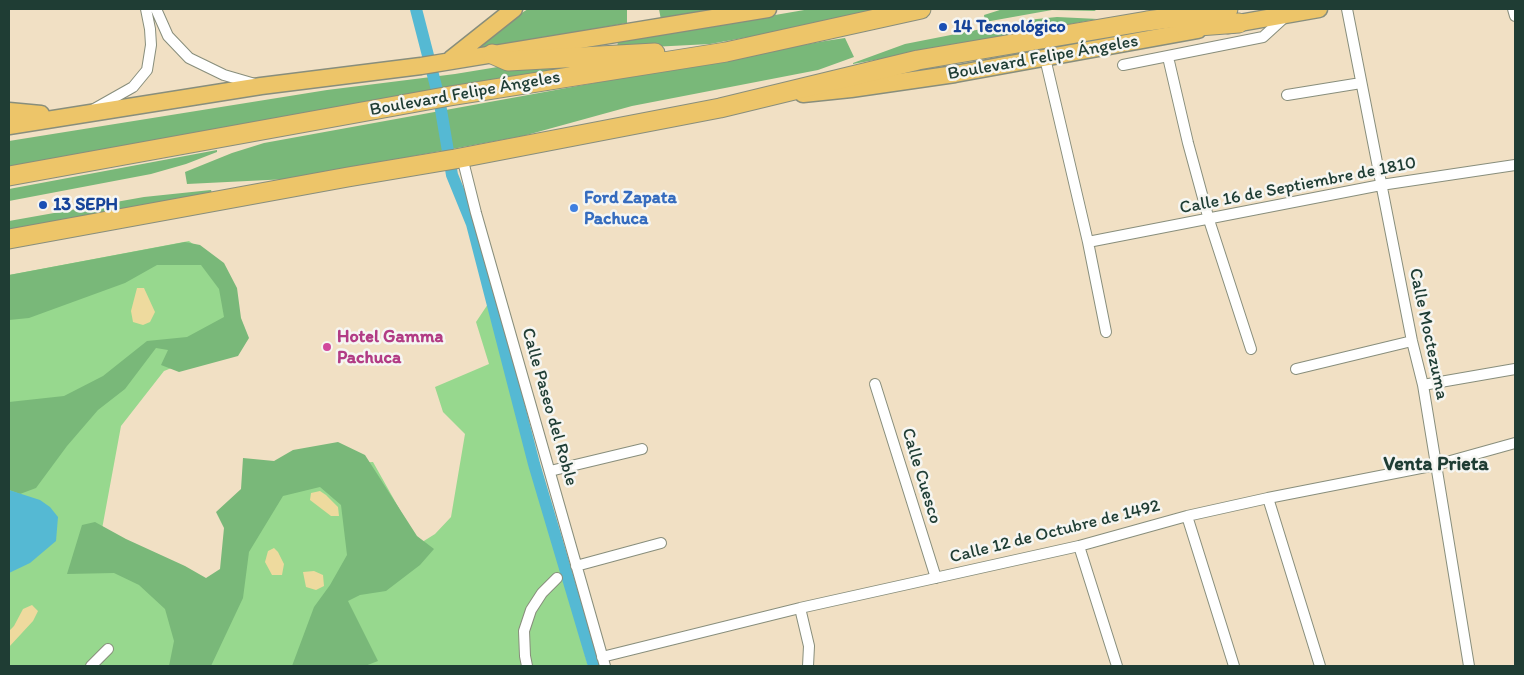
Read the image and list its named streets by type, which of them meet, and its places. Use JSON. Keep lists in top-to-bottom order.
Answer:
{
  "streets": {
    "highway": ["Boulevard Felipe Ángeles"],
    "street": [
      "Calle 16 de Septiembre de 1810",
      "Calle Moctezuma",
      "Calle Paseo del Roble",
      "Calle Cuesco",
      "Calle 12 de Octubre de 1492"
    ]
  },
  "crossings": [
    ["Boulevard Felipe Ángeles", "Calle Paseo del Roble"],
    ["Calle 16 de Septiembre de 1810", "Calle Moctezuma"],
    ["Calle Moctezuma", "Calle 12 de Octubre de 1492"],
    ["Calle Paseo del Roble", "Calle 12 de Octubre de 1492"],
    ["Calle Cuesco", "Calle 12 de Octubre de 1492"]
  ],
  "districts": ["Venta Prieta"],
  "places": [
    "14 Tecnológico",
    "13 SEPH",
    "Ford Zapata Pachuca",
    "Hotel Gamma Pachuca"
  ]
}
